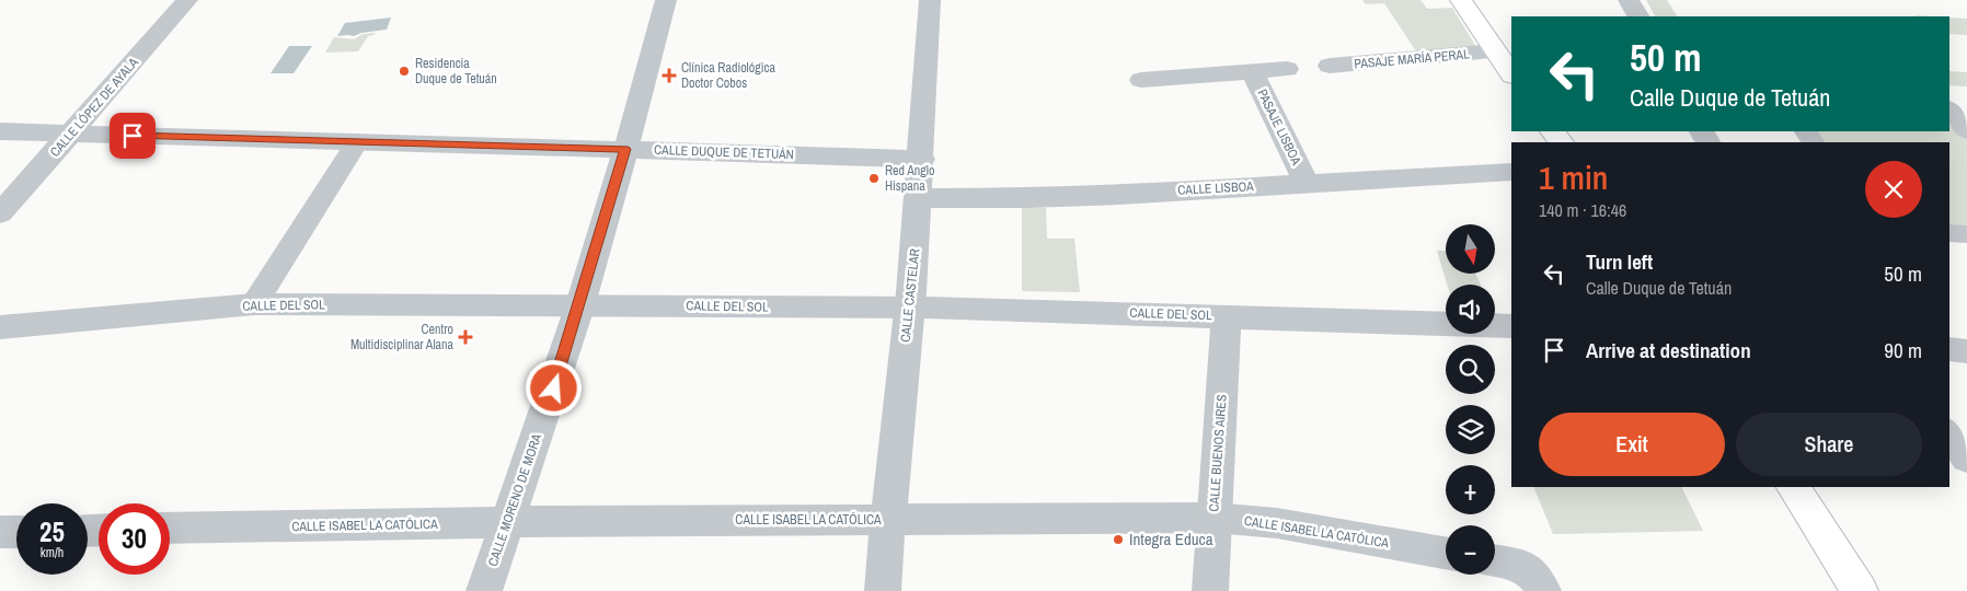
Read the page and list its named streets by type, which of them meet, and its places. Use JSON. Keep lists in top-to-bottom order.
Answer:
{
  "streets": {
    "street": [
      "PASAJE MARÍA PERAL",
      "CALLE LÓPEZ DE AYALA",
      "PASAJE LISBOA",
      "CALLE DUQUE DE TETUÁN",
      "CALLE LISBOA",
      "CALLE CASTELAR",
      "CALLE DEL SOL",
      "CALLE BUENOS AIRES",
      "CALLE MORENO DE MORA",
      "CALLE ISABEL LA CATÓLICA"
    ]
  },
  "crossings": [
    ["CALLE LÓPEZ DE AYALA", "CALLE DUQUE DE TETUÁN"],
    ["PASAJE LISBOA", "CALLE LISBOA"],
    ["CALLE DUQUE DE TETUÁN", "CALLE CASTELAR"],
    ["CALLE DUQUE DE TETUÁN", "CALLE MORENO DE MORA"],
    ["CALLE LISBOA", "CALLE CASTELAR"],
    ["CALLE CASTELAR", "CALLE DEL SOL"],
    ["CALLE CASTELAR", "CALLE ISABEL LA CATÓLICA"],
    ["CALLE DEL SOL", "CALLE BUENOS AIRES"],
    ["CALLE DEL SOL", "CALLE MORENO DE MORA"],
    ["CALLE BUENOS AIRES", "CALLE ISABEL LA CATÓLICA"],
    ["CALLE MORENO DE MORA", "CALLE ISABEL LA CATÓLICA"]
  ],
  "places": {
    "other": ["Residencia Duque de Tetuán", "Red Anglo Hispana", "Integra Educa"],
    "health": ["Clínica Radiológica Doctor Cobos", "Centro Multidisciplinar Alana"]
  },
  "north": "bottom",
  "page": {
    "turn": ["50 m", "Calle Duque de Tetuán"],
    "heading": ["1 min", "140 m · 16:46"],
    "map_buttons": ["+", "−"],
    "list": [
      {
        "name": "Turn left",
        "note": "Calle Duque de Tetuán",
        "value": "50 m"
      },
      {
        "name": "Arrive at destination",
        "value": "90 m"
      }
    ],
    "buttons": ["Exit", "Share"],
    "speed": "25 km/h",
    "limit": "30"
  }
}
